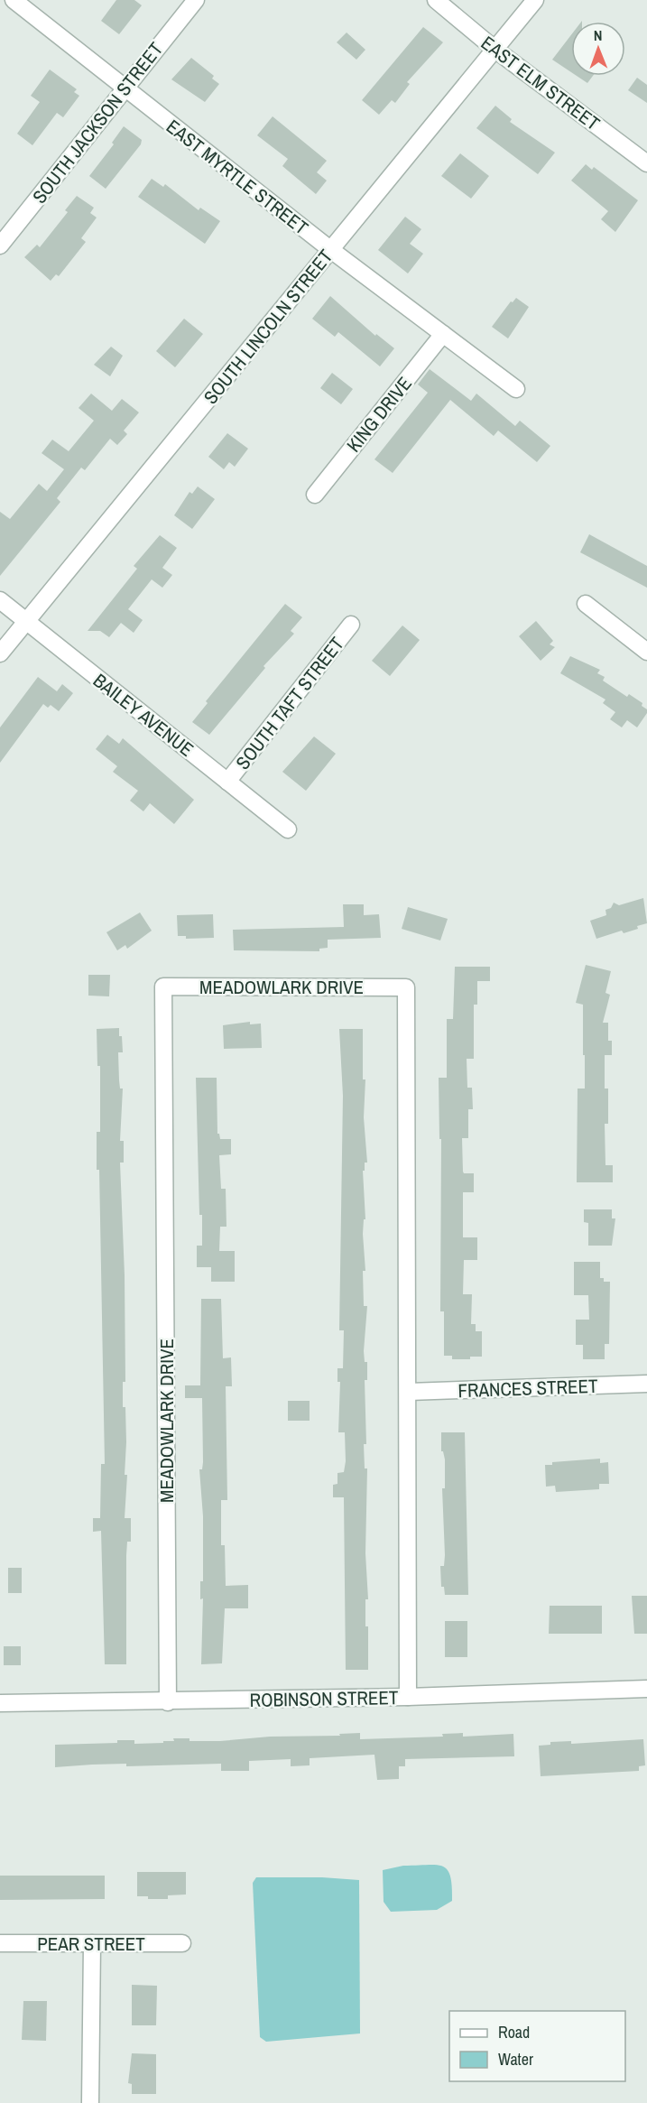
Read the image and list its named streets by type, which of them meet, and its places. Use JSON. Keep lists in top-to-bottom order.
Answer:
{
  "streets": {
    "street": [
      "EAST ELM STREET",
      "SOUTH JACKSON STREET",
      "EAST MYRTLE STREET",
      "SOUTH LINCOLN STREET",
      "KING DRIVE",
      "SOUTH TAFT STREET",
      "BAILEY AVENUE",
      "MEADOWLARK DRIVE",
      "FRANCES STREET",
      "ROBINSON STREET",
      "PEAR STREET"
    ]
  },
  "crossings": [
    ["EAST ELM STREET", "SOUTH LINCOLN STREET"],
    ["SOUTH JACKSON STREET", "EAST MYRTLE STREET"],
    ["EAST MYRTLE STREET", "SOUTH LINCOLN STREET"],
    ["EAST MYRTLE STREET", "KING DRIVE"],
    ["SOUTH LINCOLN STREET", "BAILEY AVENUE"],
    ["SOUTH TAFT STREET", "BAILEY AVENUE"],
    ["MEADOWLARK DRIVE", "FRANCES STREET"],
    ["MEADOWLARK DRIVE", "ROBINSON STREET"]
  ],
  "legend": ["Road", "Water"],
  "north": "top"
}
